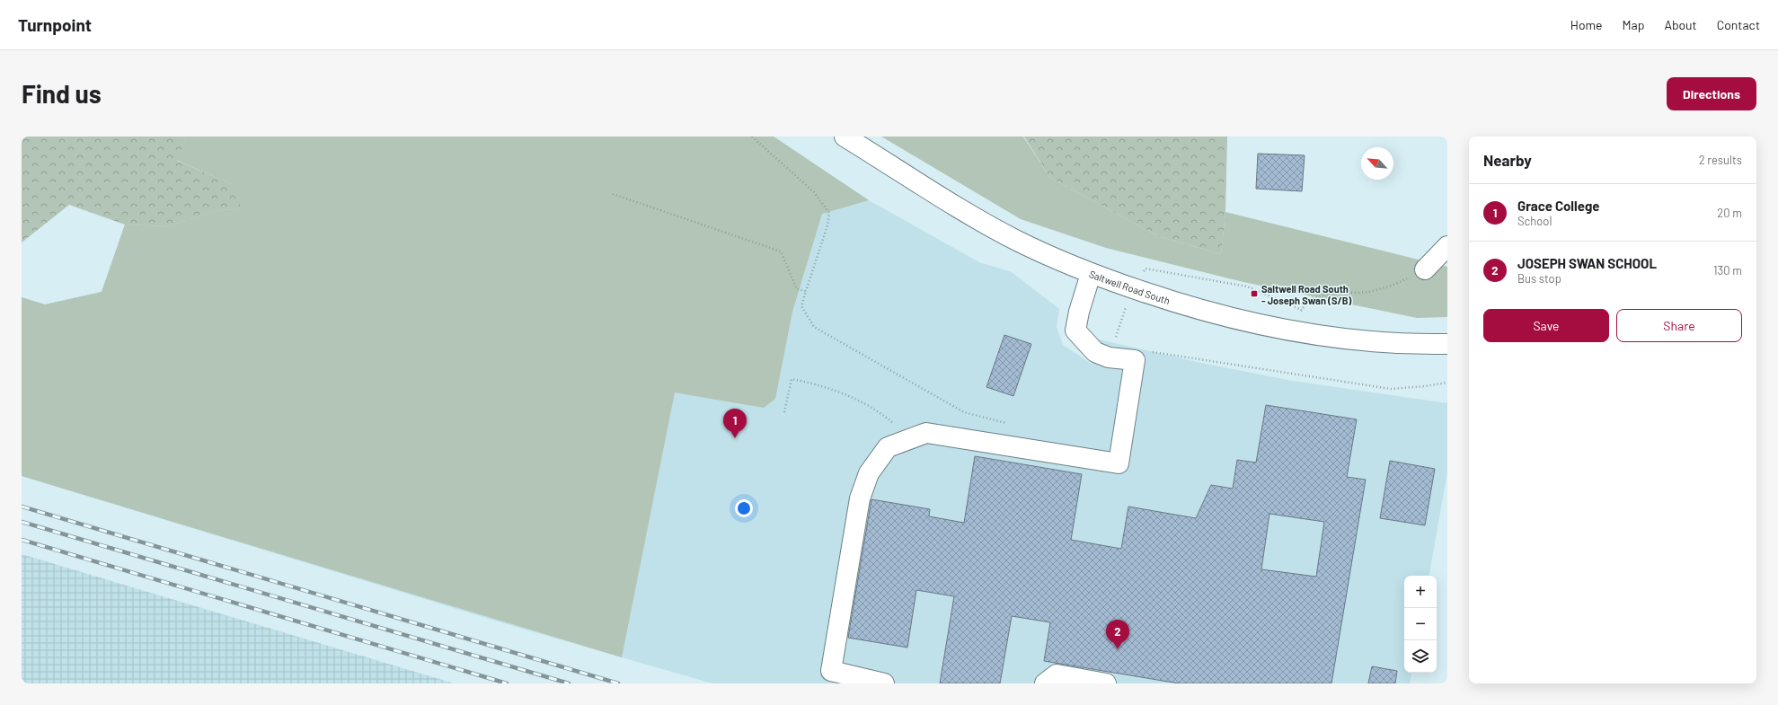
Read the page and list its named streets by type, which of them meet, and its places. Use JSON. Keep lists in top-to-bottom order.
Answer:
{
  "streets": {
    "street": ["Saltwell Road South"]
  },
  "places": {
    "transit": ["Saltwell Road South - Joseph Swan (S/B)"]
  },
  "north": "top left",
  "page": {
    "header": "Turnpoint",
    "nav": [
      "Home",
      "Map",
      "About",
      "Contact"
    ],
    "buttons": [
      "Directions",
      ["Save", "Share"]
    ],
    "title": "Find us",
    "heading": ["Nearby", "2 results"],
    "list": [
      {
        "mark": "1",
        "name": "Grace College",
        "note": "School",
        "value": "20 m"
      },
      {
        "mark": "2",
        "name": "JOSEPH SWAN SCHOOL",
        "note": "Bus stop",
        "value": "130 m"
      }
    ],
    "pins": ["1", "2"],
    "map_buttons": ["+", "−"]
  }
}
